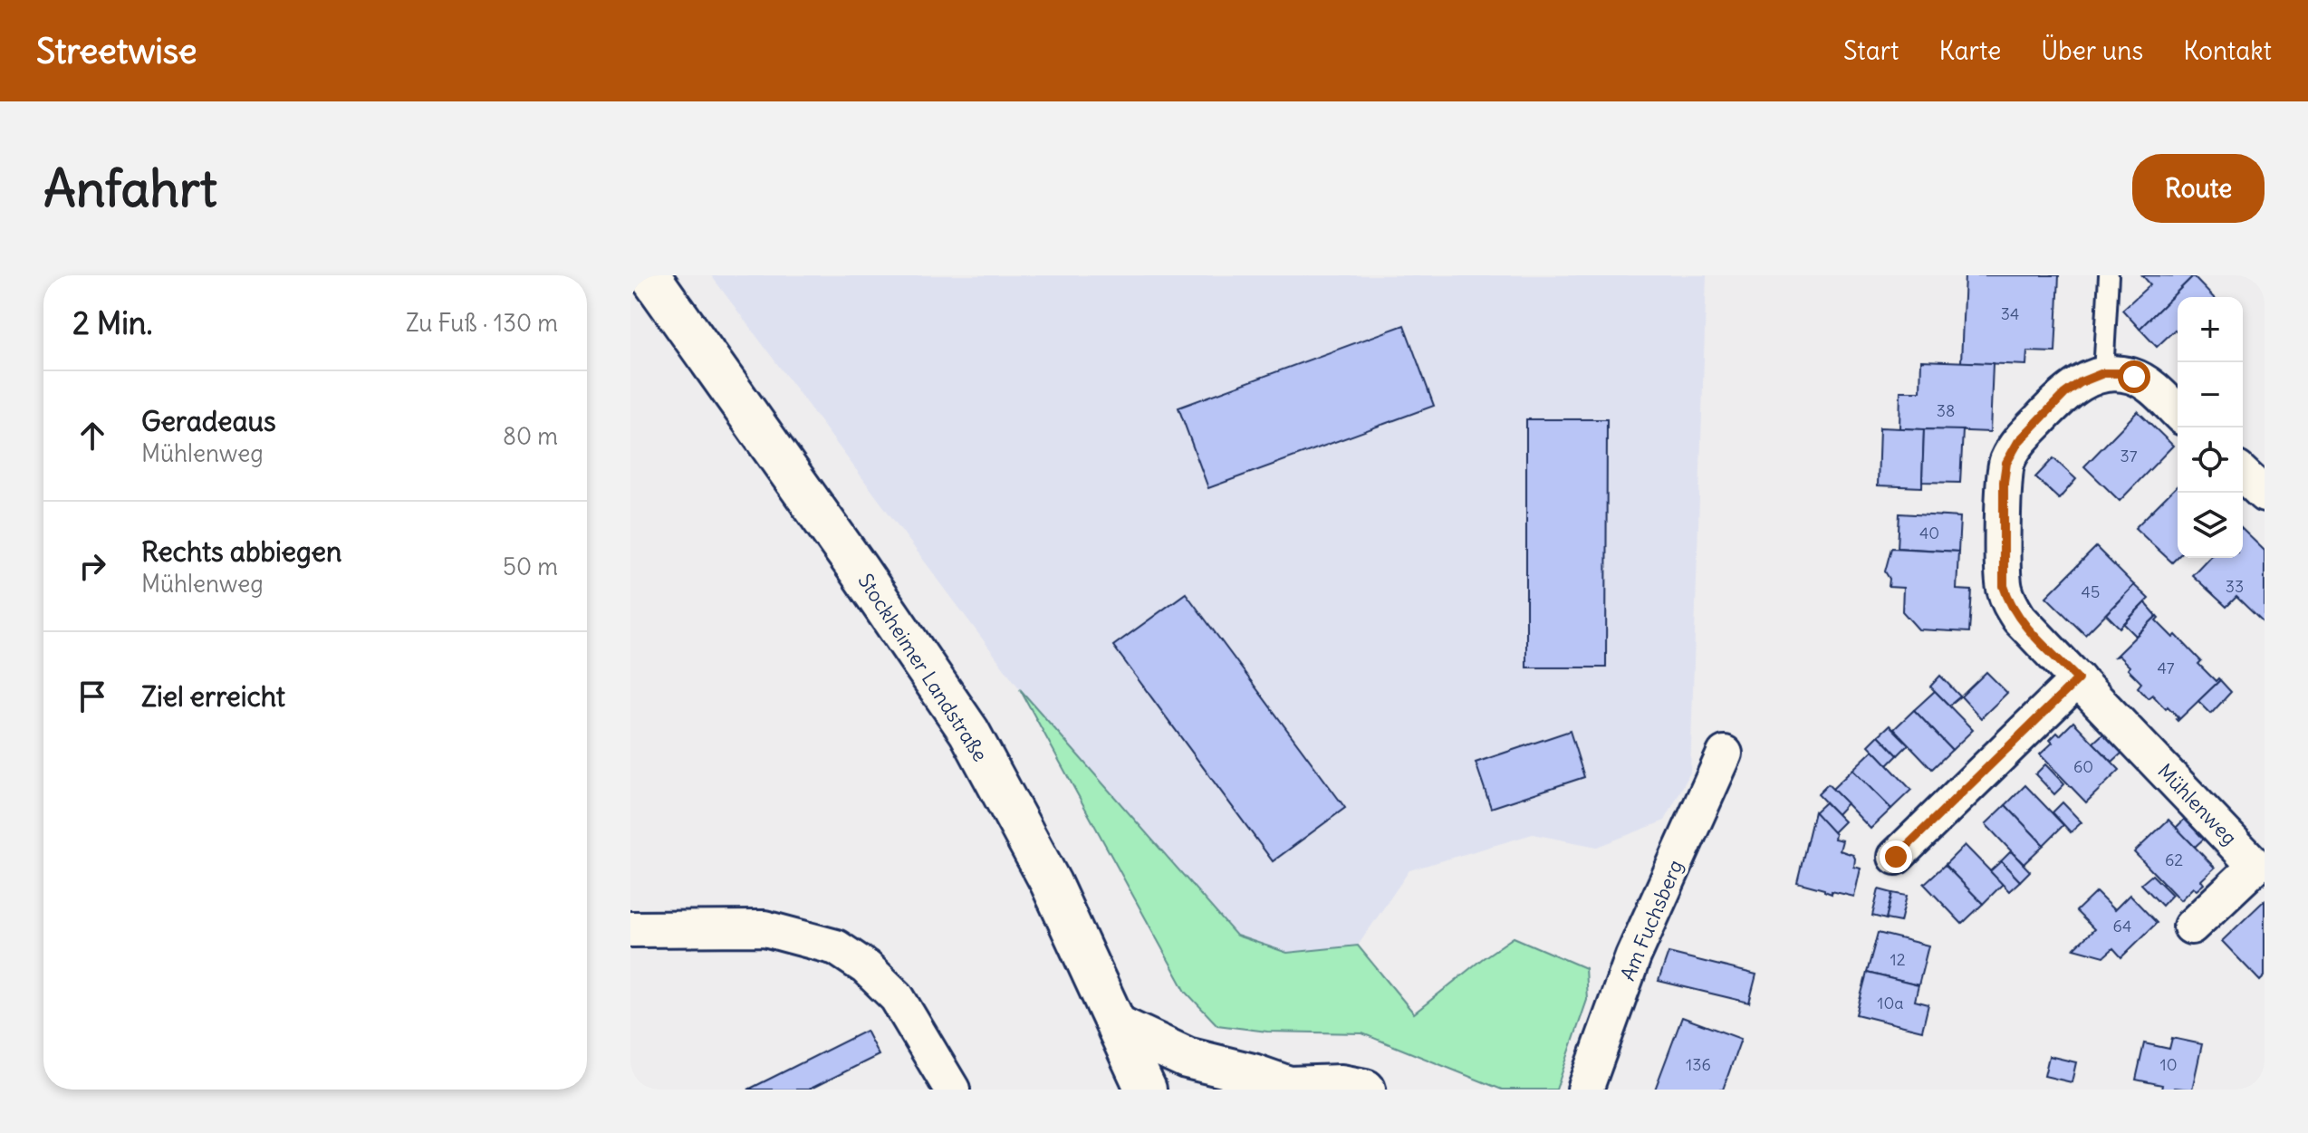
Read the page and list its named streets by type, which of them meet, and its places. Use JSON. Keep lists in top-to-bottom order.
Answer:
{
  "streets": {
    "street": ["Stockheimer Landstraße", "Mühlenweg", "Am Fuchsberg"]
  },
  "house_numbers": [
    "34",
    "38",
    "37",
    "40",
    "33",
    "45",
    "47",
    "60",
    "62",
    "64",
    "12",
    "10a",
    "136",
    "10"
  ],
  "page": {
    "header": "Streetwise",
    "nav": [
      "Start",
      "Karte",
      "Über uns",
      "Kontakt"
    ],
    "buttons": "Route",
    "title": "Anfahrt",
    "heading": ["2 Min.", "Zu Fuß · 130 m"],
    "map_buttons": ["+", "−"],
    "list": [
      ["Geradeaus", "Mühlenweg", "80 m"],
      ["Rechts abbiegen", "Mühlenweg", "50 m"],
      "Ziel erreicht"
    ]
  }
}
